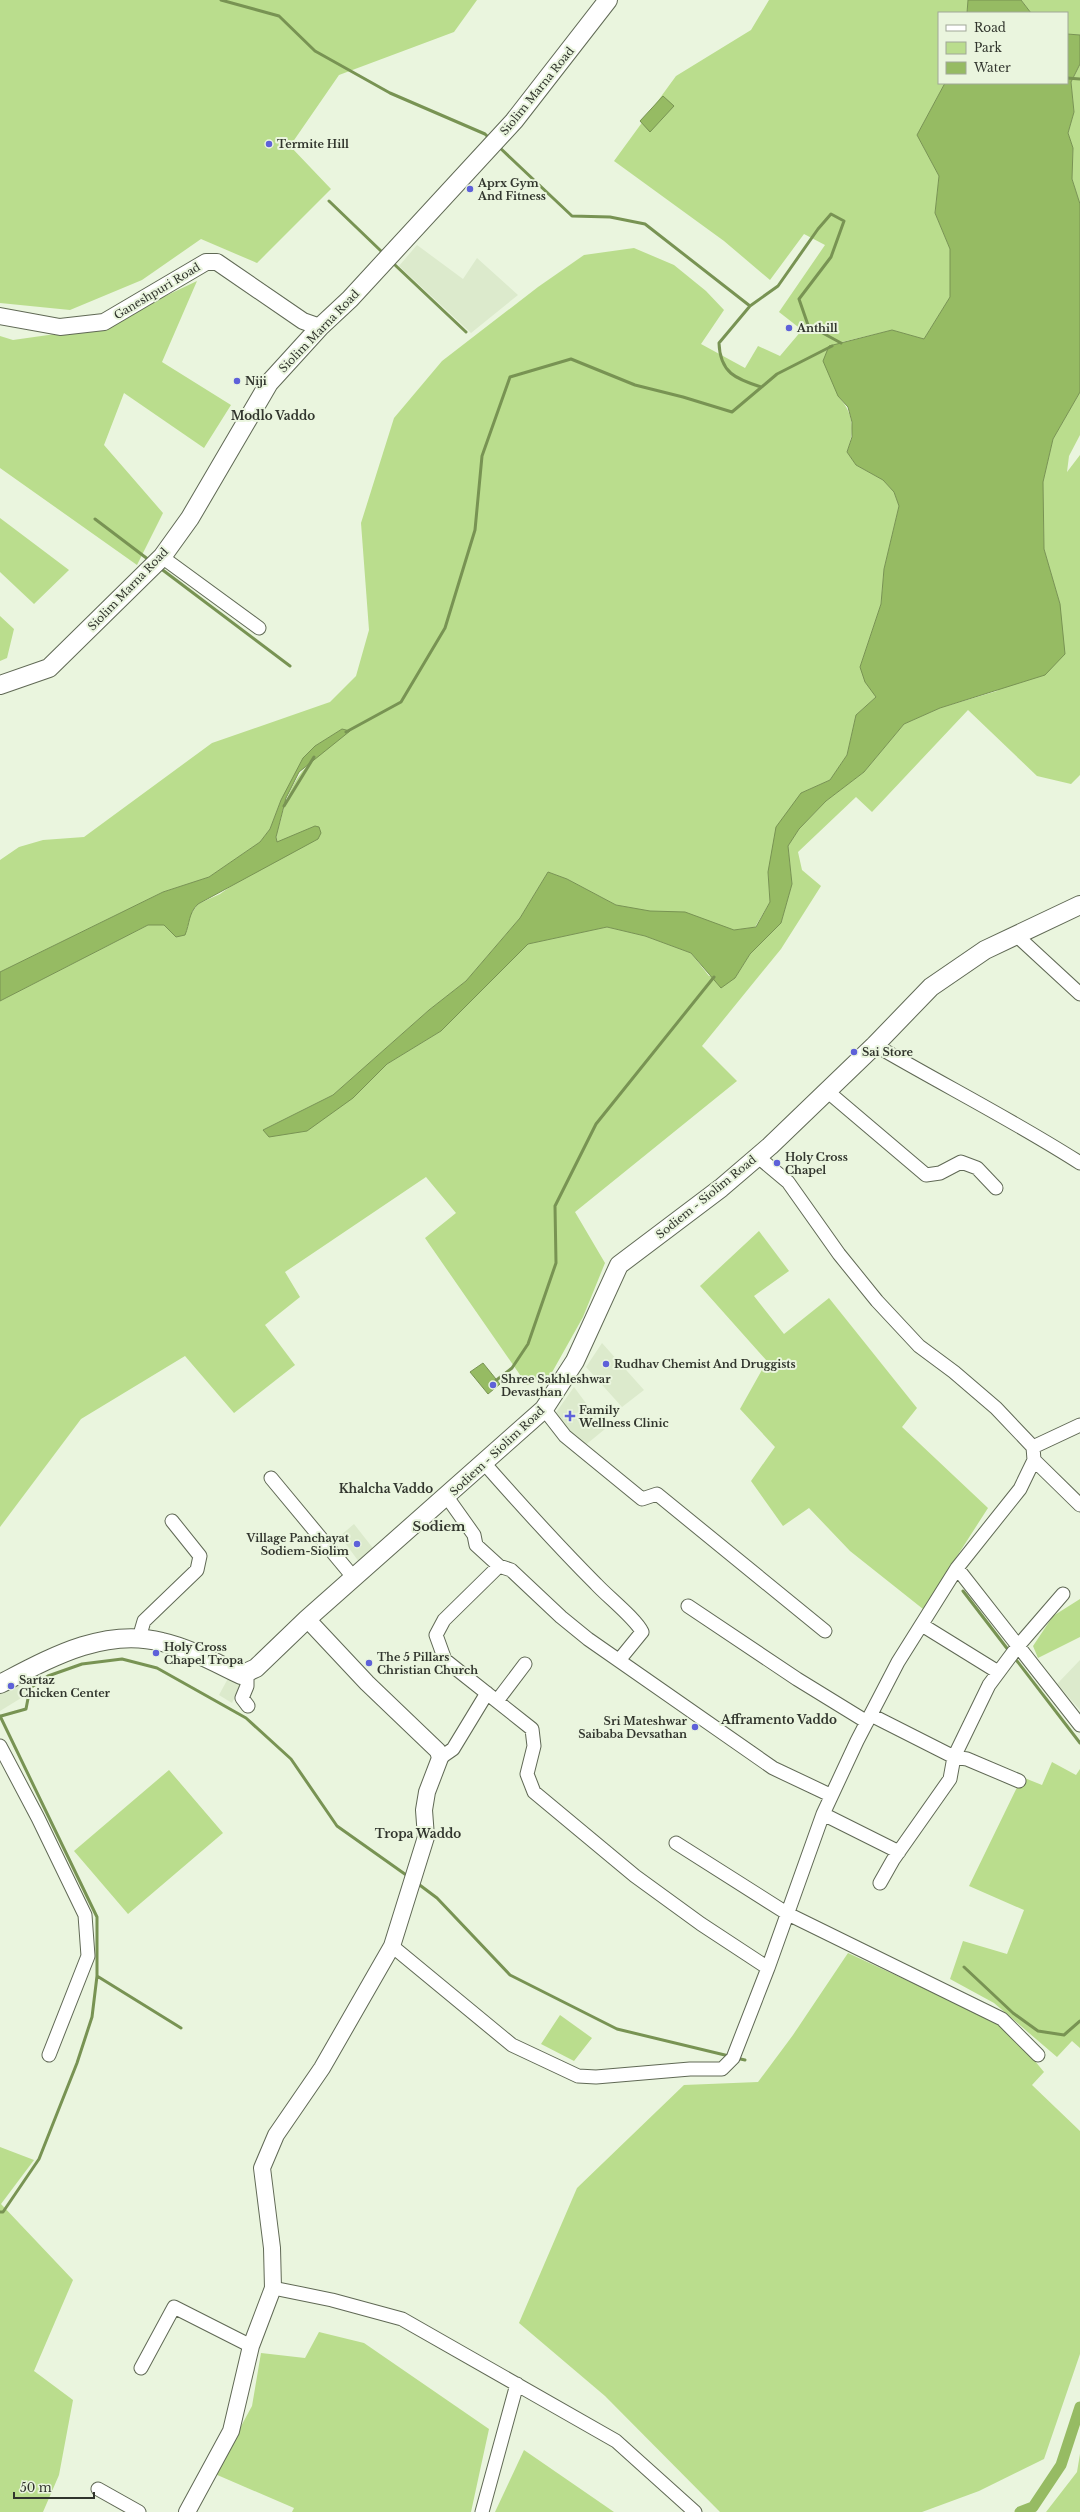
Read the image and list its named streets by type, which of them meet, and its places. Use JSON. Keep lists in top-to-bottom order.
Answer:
{
  "streets": {
    "main road": ["Siolim Marna Road", "Sodiem - Siolim Road"],
    "street": ["Ganeshpuri Road"]
  },
  "crossings": [
    ["Siolim Marna Road", "Ganeshpuri Road"]
  ],
  "districts": [
    "Modlo Vaddo",
    "Khalcha Vaddo",
    "Sodiem",
    "Afframento Vaddo",
    "Tropa Waddo"
  ],
  "places": {
    "other": [
      "Termite Hill",
      "Aprx Gym And Fitness",
      "Anthill",
      "Niji",
      "Sai Store",
      "Holy Cross Chapel",
      "Rudhav Chemist And Druggists",
      "Shree Sakhleshwar Devasthan",
      "Village Panchayat Sodiem-Siolim",
      "Holy Cross Chapel Tropa",
      "The 5 Pillars Christian Church",
      "Sartaz Chicken Center",
      "Sri Mateshwar Saibaba Devsathan"
    ],
    "health": ["Family Wellness Clinic"]
  },
  "legend": ["Road", "Park", "Water"],
  "scale_bar": "50 m"
}
